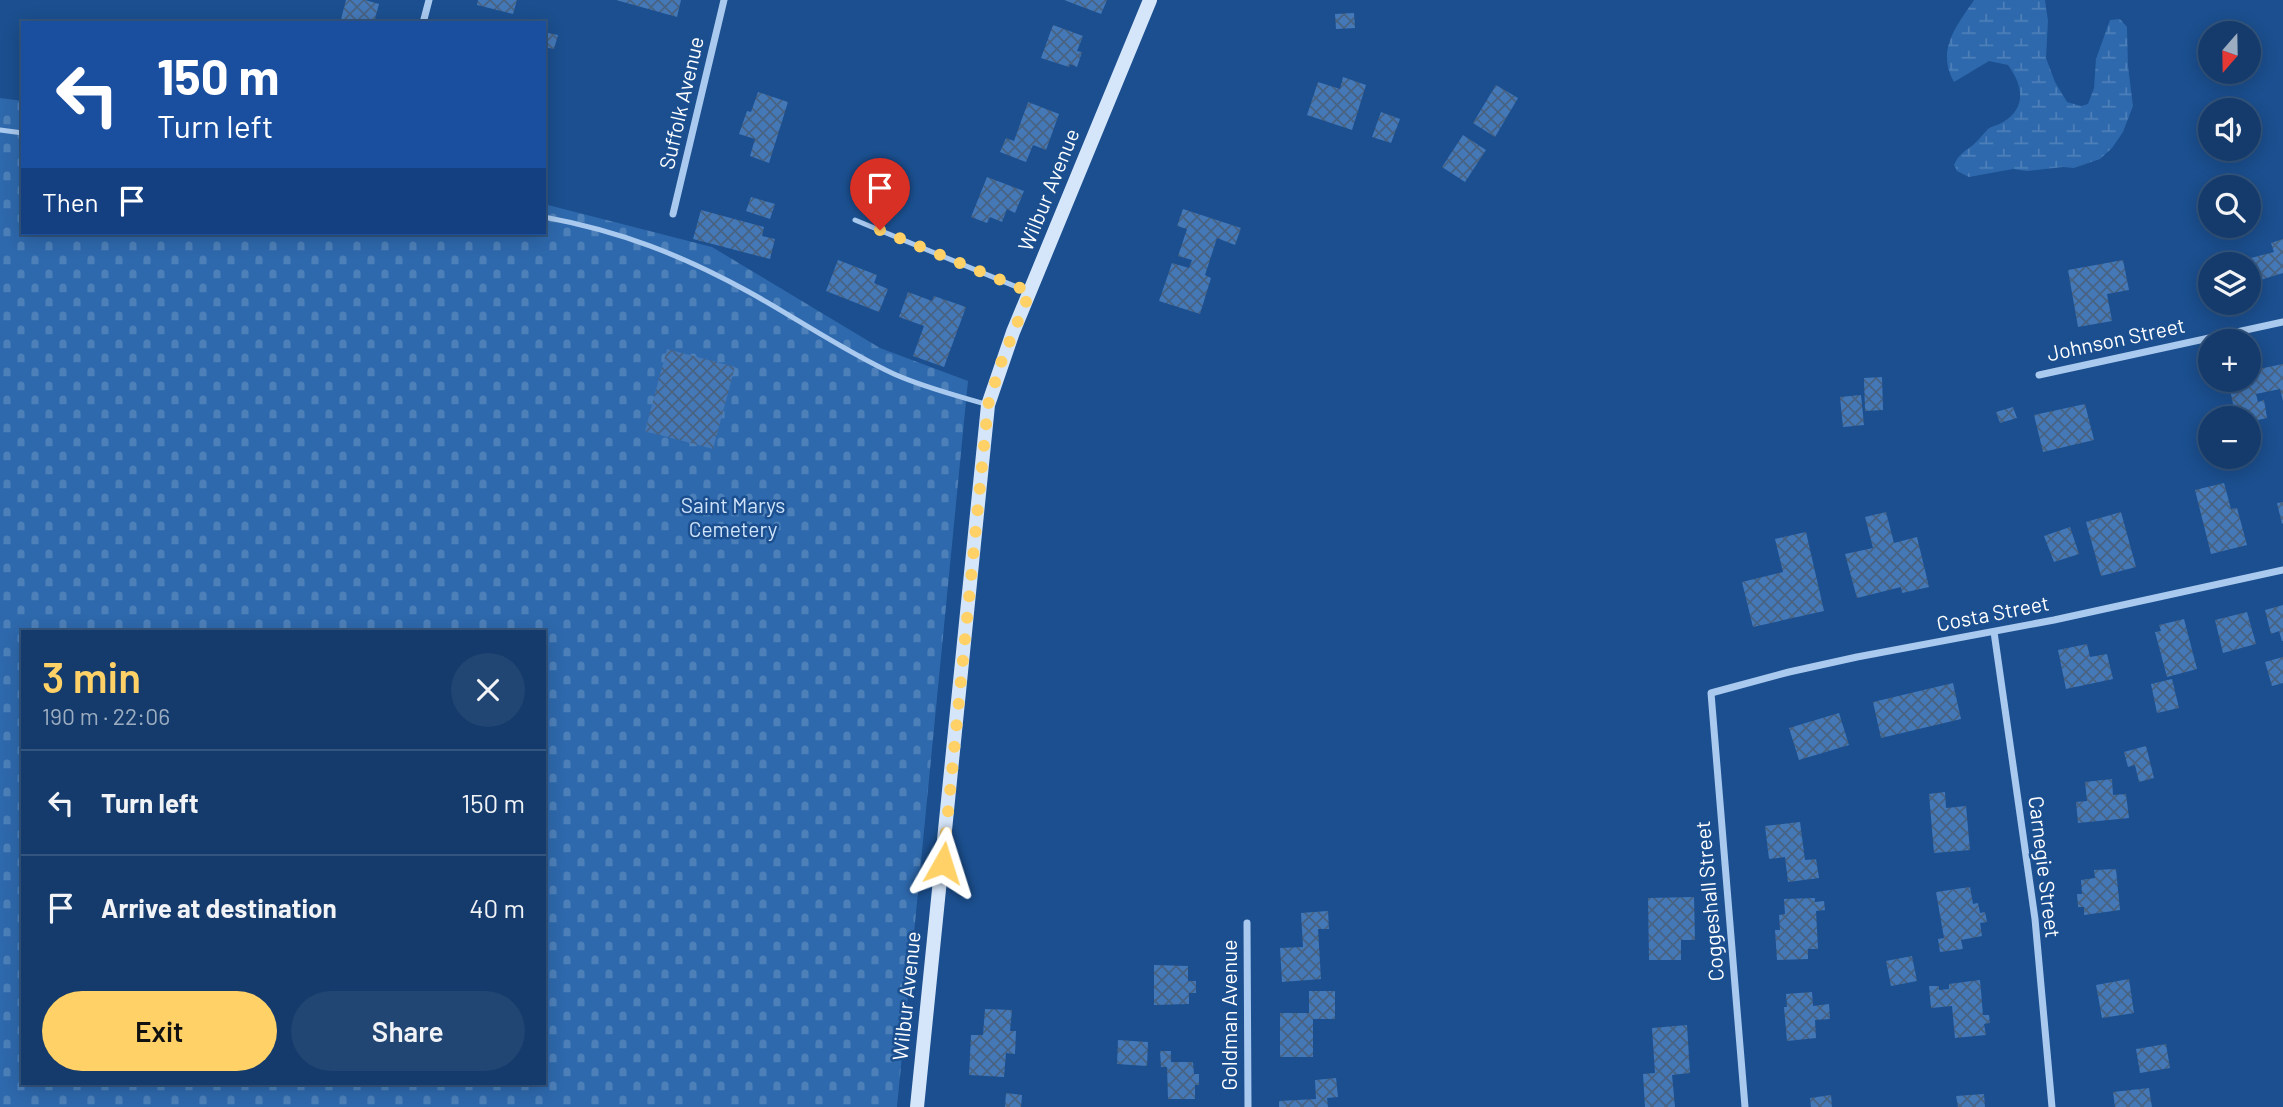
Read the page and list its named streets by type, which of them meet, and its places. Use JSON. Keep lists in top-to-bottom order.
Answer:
{
  "streets": {
    "street": [
      "Suffolk Avenue",
      "Wilbur Avenue",
      "Johnson Street",
      "Costa Street",
      "Carnegie Street",
      "Coggeshall Street",
      "Goldman Avenue"
    ]
  },
  "crossings": [
    ["Costa Street", "Carnegie Street"],
    ["Costa Street", "Coggeshall Street"]
  ],
  "parks": ["Saint Marys Cemetery"],
  "north": "bottom",
  "page": {
    "map_buttons": ["+", "−"],
    "turn": ["150 m", "Turn left"],
    "then": "Then",
    "heading": ["3 min", "190 m · 22:06"],
    "list": [
      {
        "name": "Turn left",
        "value": "150 m"
      },
      {
        "name": "Arrive at destination",
        "value": "40 m"
      }
    ],
    "buttons": ["Exit", "Share"]
  }
}
